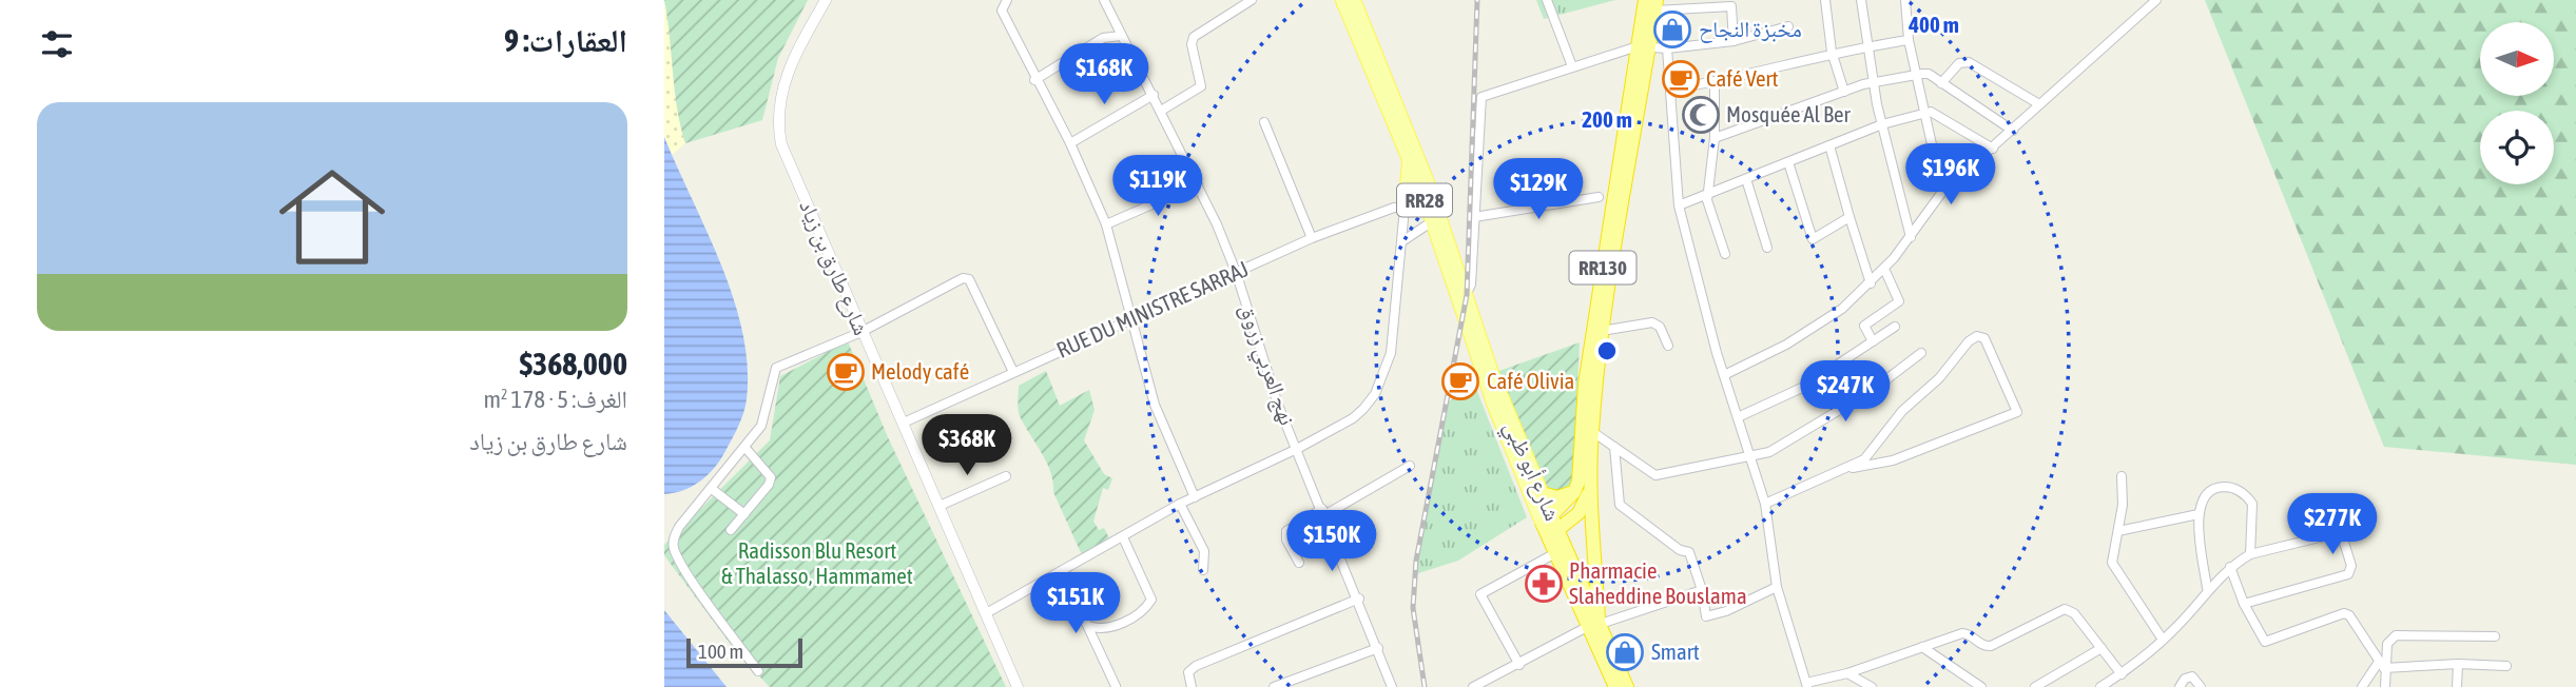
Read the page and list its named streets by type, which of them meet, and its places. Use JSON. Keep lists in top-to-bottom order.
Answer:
{
  "streets": {
    "highway": ["RR28", "RR130", "شارع أبو ظبي"],
    "street": ["شارع طارق بن زياد", "RUE DU MINISTRE SARRAJ", "نهج العربي زروق"]
  },
  "crossings": [
    ["شارع طارق بن زياد", "RUE DU MINISTRE SARRAJ"],
    ["RR130", "شارع أبو ظبي"],
    ["RUE DU MINISTRE SARRAJ", "نهج العربي زروق"],
    ["RUE DU MINISTRE SARRAJ", "شارع أبو ظبي"]
  ],
  "parks": ["Radisson Blu Resort & Thalasso, Hammamet"],
  "places": {
    "shop": ["مخبزة النجاح", "Smart"],
    "cafe": ["Café Vert", "Melody café", "Café Olivia"],
    "mosque": ["Mosquée Al Ber"],
    "pharmacy": ["Pharmacie Slaheddine Bouslama"]
  },
  "scale_bar": "100 m",
  "north": "right",
  "page": {
    "heading": "العقارات: 9",
    "price": [
      "$168K",
      "$196K",
      "$119K",
      "$129K",
      "$247K",
      "$368K",
      "$277K",
      "$150K",
      "$151K"
    ],
    "list": [
      {
        "name": "$368,000",
        "note": "الغرف: 5 · 178 m² · شارع طارق بن زياد"
      }
    ],
    "scale": "100 m"
  },
  "rings": ["400 m", "200 m"]
}
